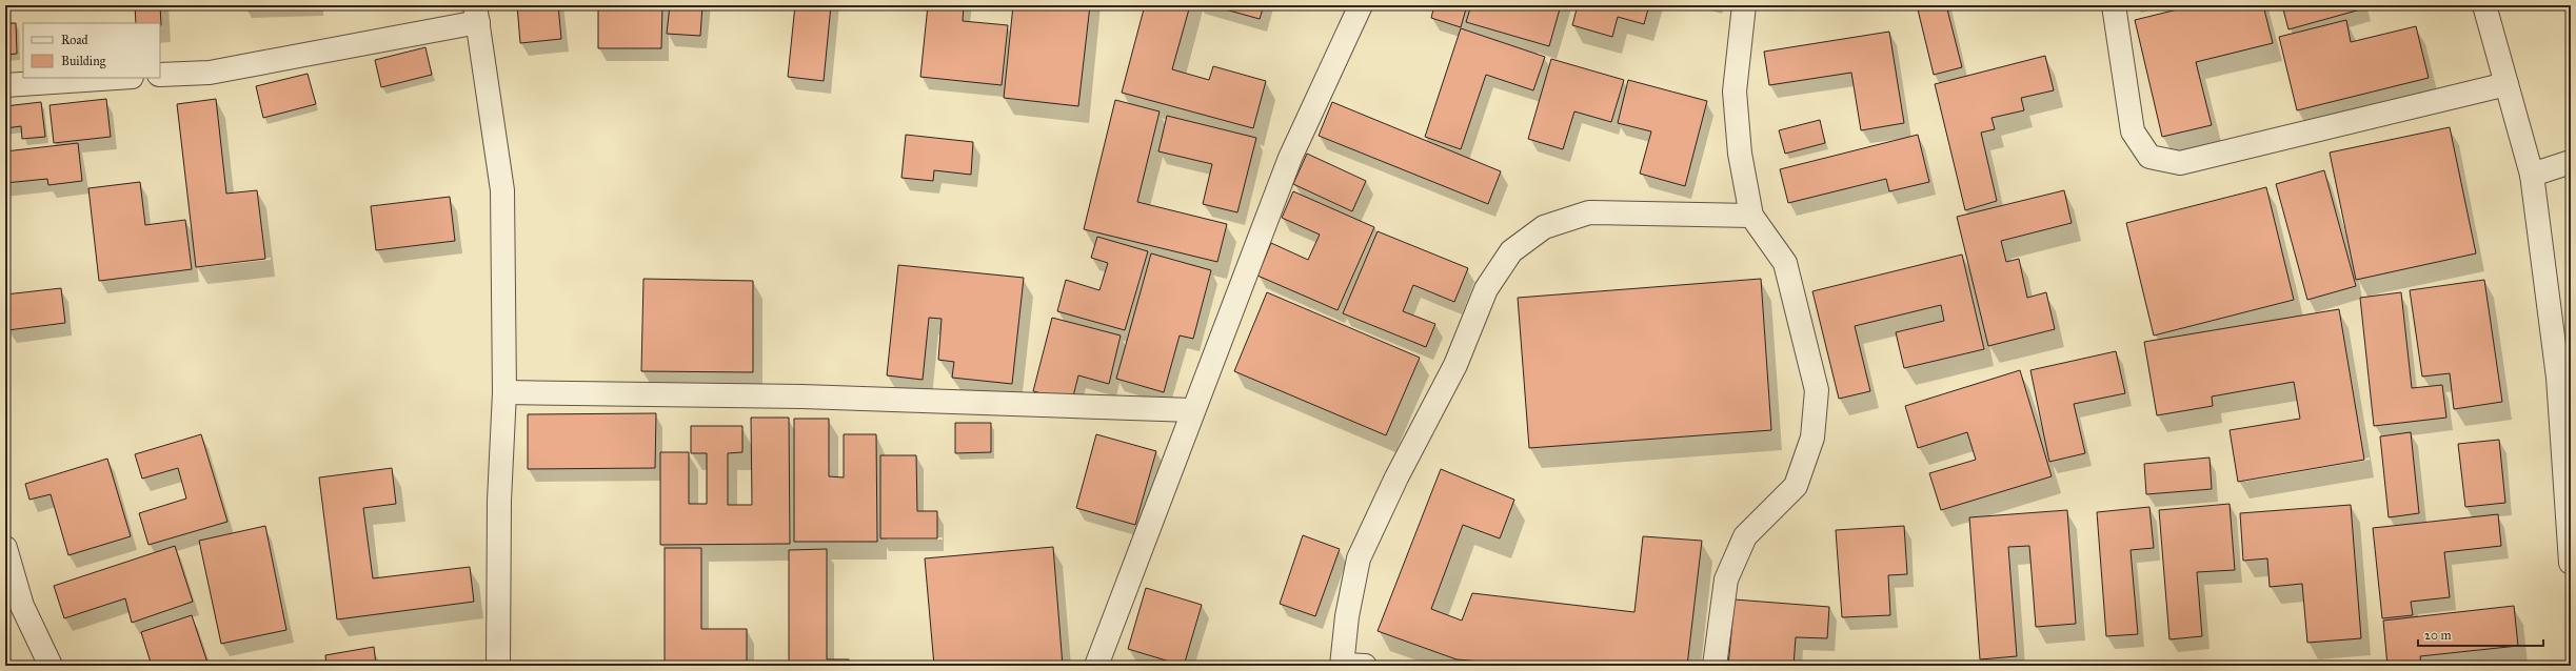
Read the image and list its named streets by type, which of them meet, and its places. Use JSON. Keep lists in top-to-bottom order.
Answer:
{
  "legend": ["Road", "Building"],
  "scale_bar": "20 m"
}
